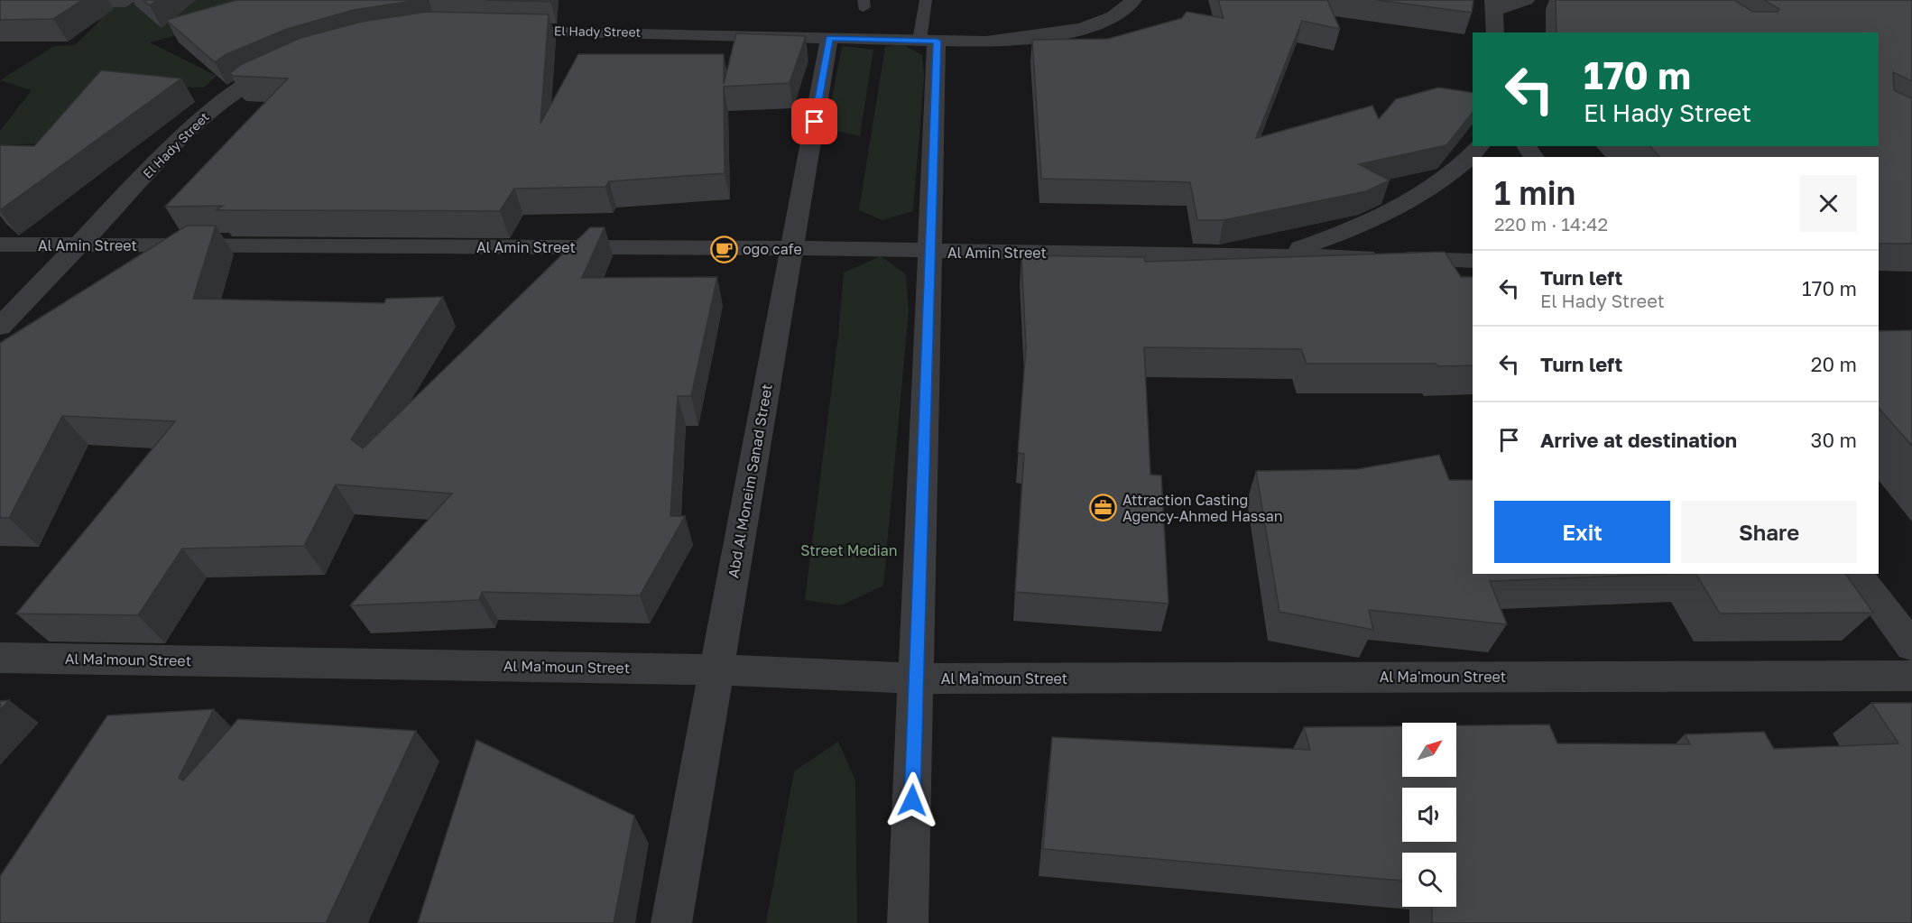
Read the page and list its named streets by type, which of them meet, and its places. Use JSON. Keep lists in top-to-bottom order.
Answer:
{
  "streets": {
    "street": [
      "El Hady Street",
      "Al Amin Street",
      "Abd Al Moneim Sanad Street",
      "Al Ma'moun Street"
    ]
  },
  "crossings": [
    ["El Hady Street", "Al Amin Street"],
    ["El Hady Street", "Abd Al Moneim Sanad Street"],
    ["Al Amin Street", "Abd Al Moneim Sanad Street"],
    ["Abd Al Moneim Sanad Street", "Al Ma'moun Street"]
  ],
  "parks": ["Street Median"],
  "places": {
    "cafe": ["ogo cafe"],
    "office": ["Attraction Casting Agency-Ahmed Hassan"]
  },
  "north": "top right",
  "page": {
    "turn": ["170 m", "El Hady Street"],
    "heading": ["1 min", "220 m · 14:42"],
    "list": [
      {
        "name": "Turn left",
        "note": "El Hady Street",
        "value": "170 m"
      },
      {
        "name": "Turn left",
        "value": "20 m"
      },
      {
        "name": "Arrive at destination",
        "value": "30 m"
      }
    ],
    "buttons": ["Exit", "Share"]
  }
}
